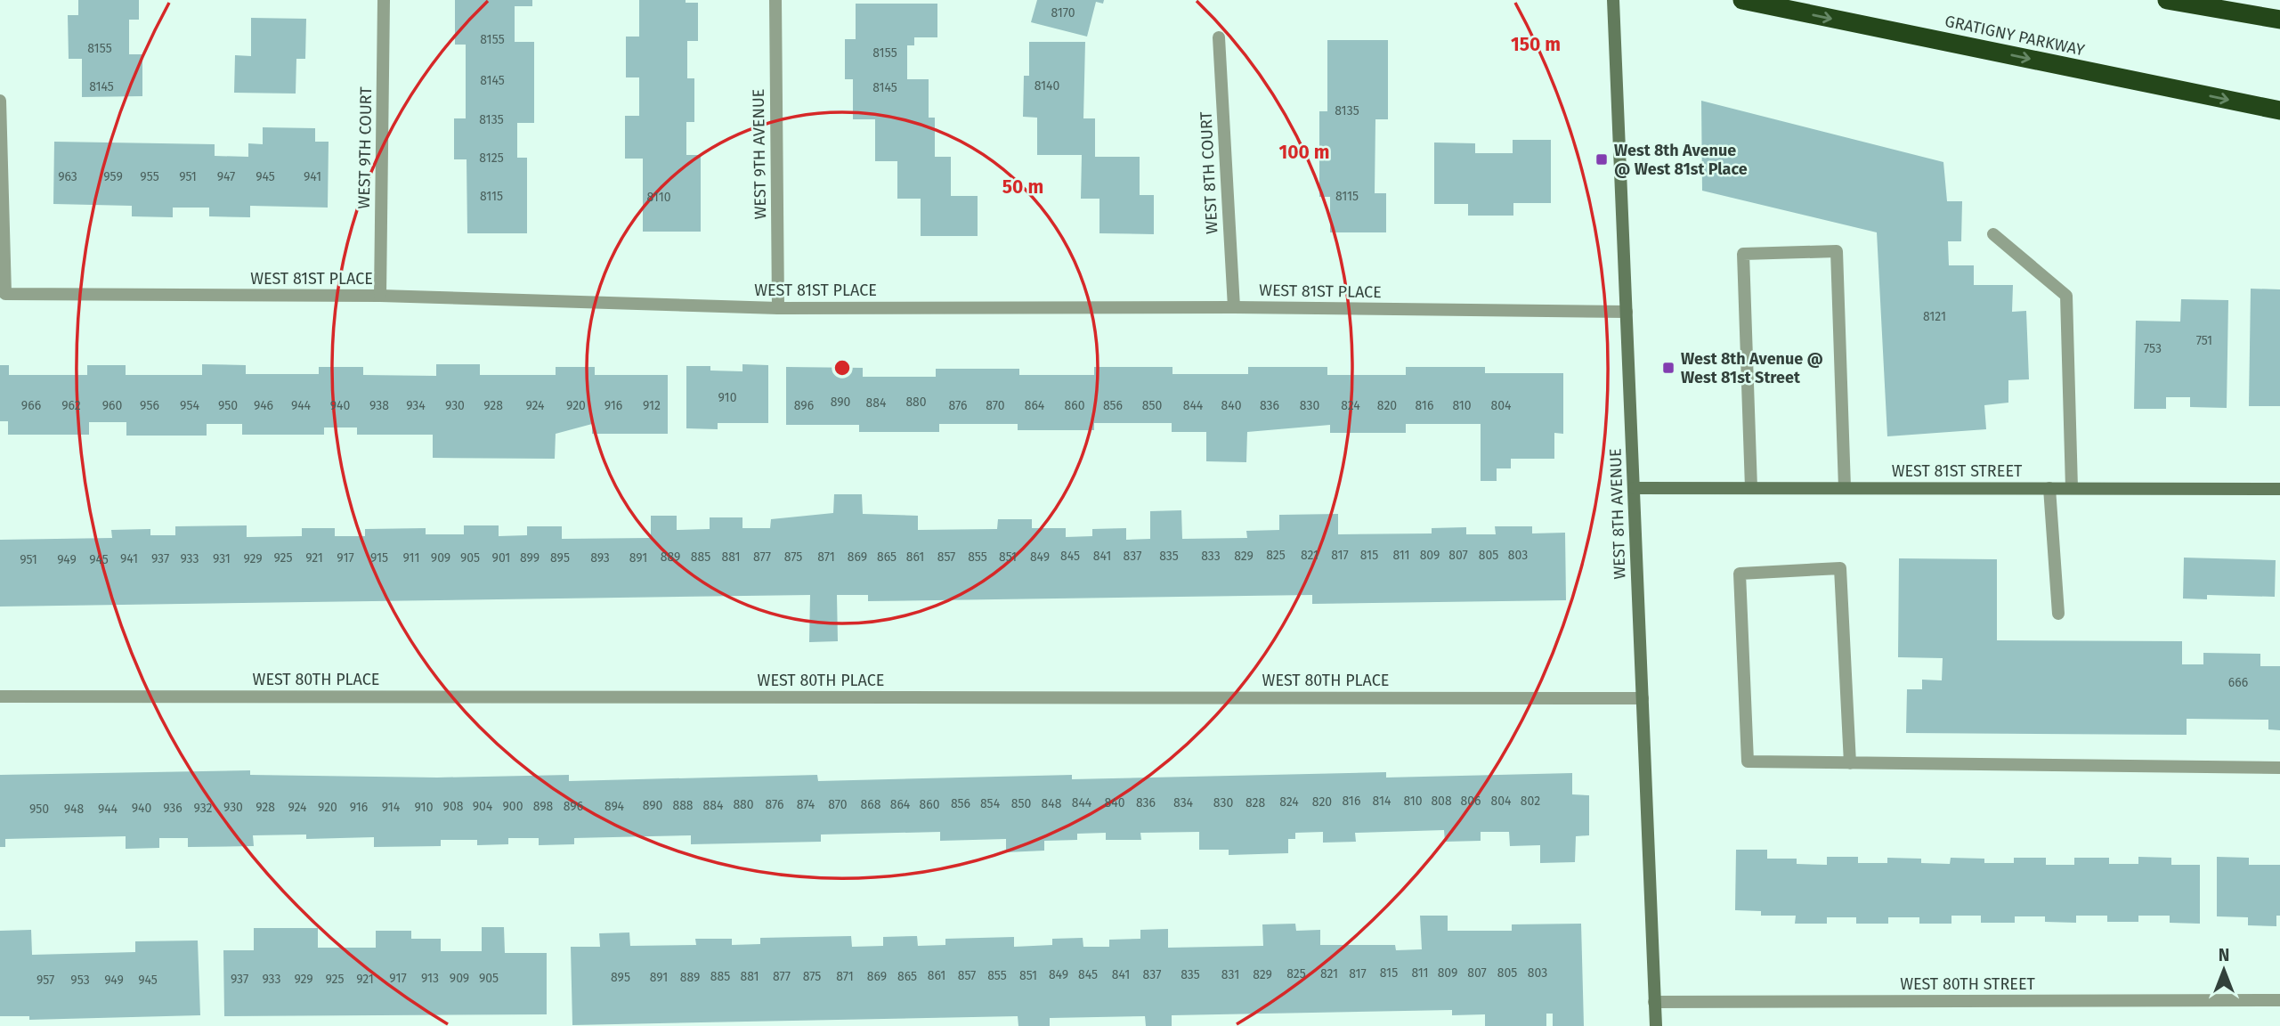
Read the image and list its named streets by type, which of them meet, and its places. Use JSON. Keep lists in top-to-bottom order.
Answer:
{
  "streets": {
    "highway": ["GRATIGNY PARKWAY"],
    "street": [
      "WEST 9TH COURT",
      "WEST 9TH AVENUE",
      "WEST 8TH COURT",
      "WEST 81ST PLACE",
      "WEST 81ST STREET",
      "WEST 8TH AVENUE",
      "WEST 80TH PLACE",
      "WEST 80TH STREET"
    ]
  },
  "crossings": [
    ["WEST 9TH COURT", "WEST 81ST PLACE"],
    ["WEST 9TH AVENUE", "WEST 81ST PLACE"],
    ["WEST 8TH COURT", "WEST 81ST PLACE"],
    ["WEST 81ST PLACE", "WEST 8TH AVENUE"],
    ["WEST 81ST STREET", "WEST 8TH AVENUE"],
    ["WEST 8TH AVENUE", "WEST 80TH PLACE"],
    ["WEST 8TH AVENUE", "WEST 80TH STREET"]
  ],
  "one_way": ["GRATIGNY PARKWAY"],
  "places": {
    "transit": ["West 8th Avenue @ West 81st Place", "West 8th Avenue @ West 81st Street"]
  },
  "house_numbers": [
    "8170",
    "8155",
    "8155",
    "8155",
    "8145",
    "8140",
    "8145",
    "8145",
    "8135",
    "8135",
    "8125",
    "963",
    "959",
    "955",
    "951",
    "947",
    "945",
    "941",
    "8115",
    "8115",
    "8110",
    "8121",
    "751",
    "753",
    "910",
    "890",
    "880",
    "884",
    "966",
    "962",
    "960",
    "956",
    "954",
    "950",
    "946",
    "944",
    "940",
    "938",
    "934",
    "930",
    "928",
    "924",
    "920",
    "916",
    "912",
    "896",
    "876",
    "870",
    "864",
    "860",
    "856",
    "850",
    "844",
    "840",
    "836",
    "830",
    "824",
    "820",
    "816",
    "810",
    "804",
    "825",
    "821",
    "817",
    "815",
    "811",
    "809",
    "807",
    "805",
    "803",
    "845",
    "841",
    "837",
    "835",
    "833",
    "829",
    "889",
    "885",
    "881",
    "877",
    "875",
    "871",
    "869",
    "865",
    "861",
    "857",
    "855",
    "851",
    "849",
    "925",
    "921",
    "917",
    "915",
    "911",
    "909",
    "905",
    "901",
    "899",
    "895",
    "893",
    "891",
    "941",
    "937",
    "933",
    "931",
    "929",
    "951",
    "949",
    "945",
    "666",
    "816",
    "814",
    "810",
    "808",
    "806",
    "804",
    "802",
    "824",
    "820",
    "844",
    "840",
    "836",
    "834",
    "830",
    "828",
    "856",
    "854",
    "850",
    "848",
    "880",
    "876",
    "874",
    "870",
    "868",
    "864",
    "860",
    "890",
    "888",
    "884",
    "908",
    "904",
    "900",
    "898",
    "896",
    "894",
    "930",
    "928",
    "924",
    "920",
    "916",
    "914",
    "910",
    "940",
    "936",
    "932",
    "950",
    "948",
    "944",
    "815",
    "811",
    "809",
    "807",
    "805",
    "803",
    "825",
    "821",
    "817",
    "849",
    "845",
    "841",
    "837",
    "835",
    "831",
    "829",
    "861",
    "857",
    "855",
    "851",
    "885",
    "881",
    "877",
    "875",
    "871",
    "869",
    "865",
    "895",
    "891",
    "889",
    "917",
    "913",
    "909",
    "905",
    "937",
    "933",
    "929",
    "925",
    "921",
    "957",
    "953",
    "949",
    "945"
  ],
  "north": "top",
  "rings": ["150 m", "100 m", "50 m"]
}
